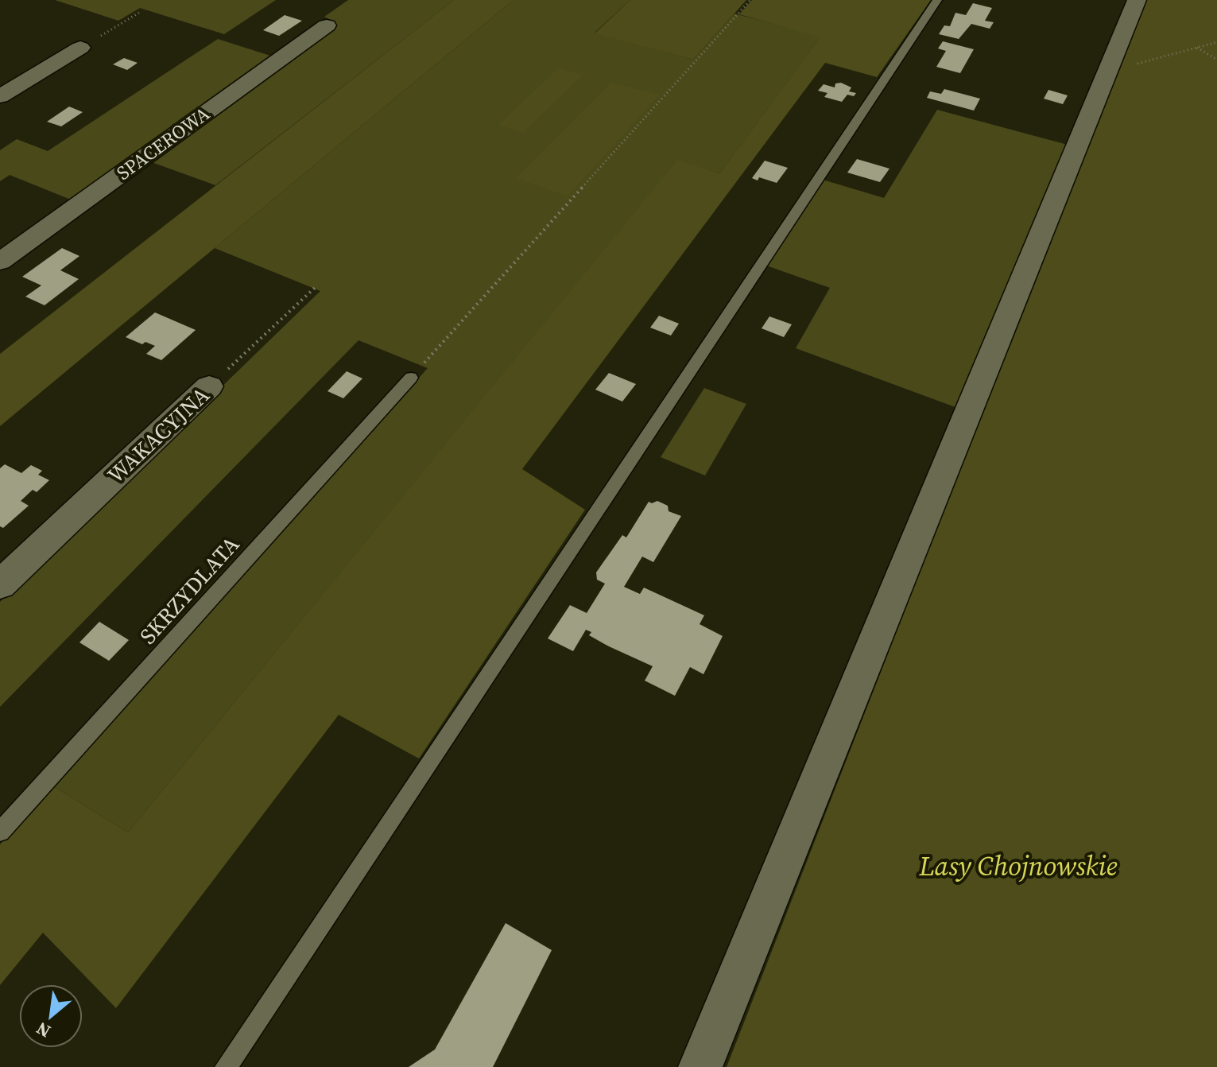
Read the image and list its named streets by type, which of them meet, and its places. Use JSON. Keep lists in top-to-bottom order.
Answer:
{
  "streets": {
    "street": ["SPACEROWA", "WAKACYJNA"],
    "lane": ["SKRZYDLATA"]
  },
  "parks": ["Lasy Chojnowskie"],
  "north": "bottom left"
}
